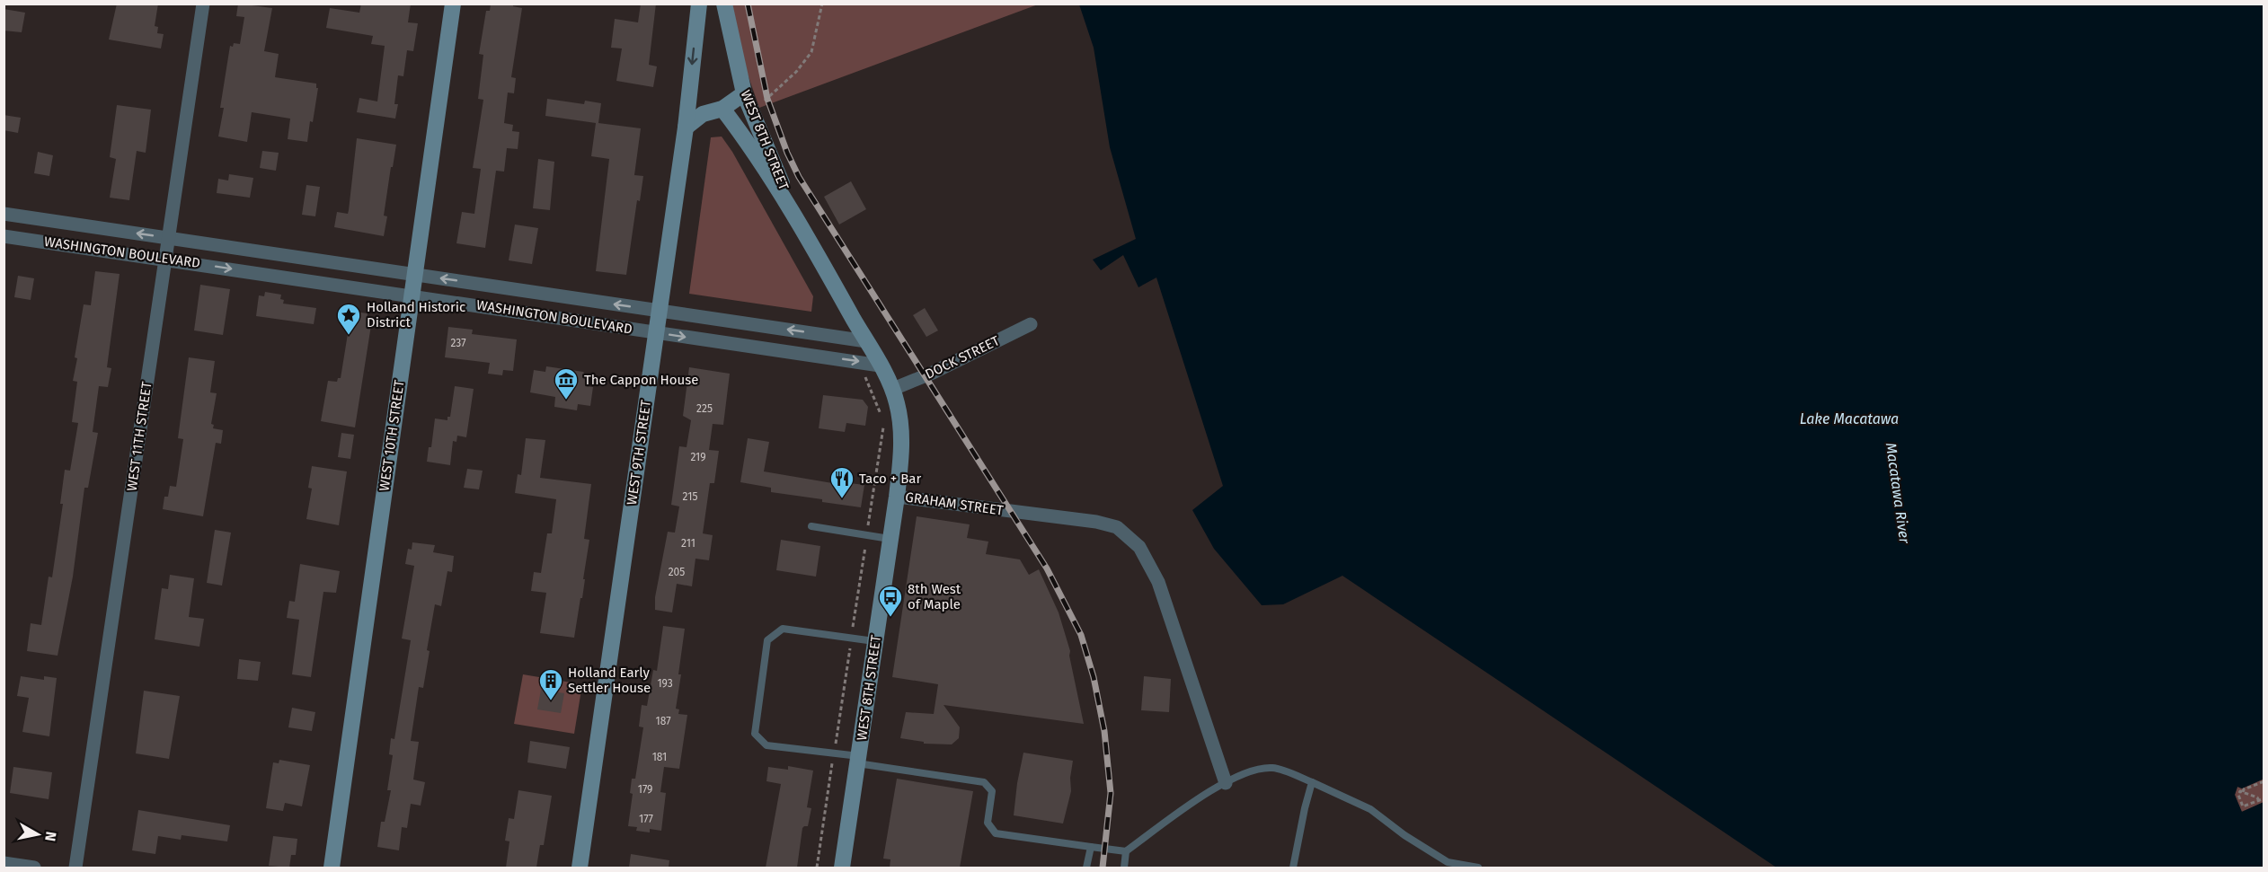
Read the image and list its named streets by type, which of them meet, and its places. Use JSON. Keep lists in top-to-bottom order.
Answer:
{
  "streets": {
    "street": [
      "WEST 8TH STREET",
      "WASHINGTON BOULEVARD",
      "DOCK STREET",
      "WEST 10TH STREET",
      "WEST 11TH STREET",
      "WEST 9TH STREET",
      "GRAHAM STREET"
    ]
  },
  "crossings": [
    ["WEST 8TH STREET", "WASHINGTON BOULEVARD"],
    ["WEST 8TH STREET", "DOCK STREET"],
    ["WEST 8TH STREET", "GRAHAM STREET"],
    ["WASHINGTON BOULEVARD", "WEST 10TH STREET"],
    ["WASHINGTON BOULEVARD", "WEST 11TH STREET"],
    ["WASHINGTON BOULEVARD", "WEST 9TH STREET"]
  ],
  "water": ["Lake Macatawa", "Macatawa River"],
  "places": {
    "place": ["Holland Historic District"],
    "museum": ["The Cappon House"],
    "restaurant": ["Taco + Bar"],
    "bus stop": ["8th West of Maple"],
    "building": ["Holland Early Settler House"]
  },
  "house_numbers": [
    "237",
    "225",
    "219",
    "215",
    "211",
    "205",
    "193",
    "187",
    "181",
    "179",
    "177"
  ],
  "north": "right"
}
